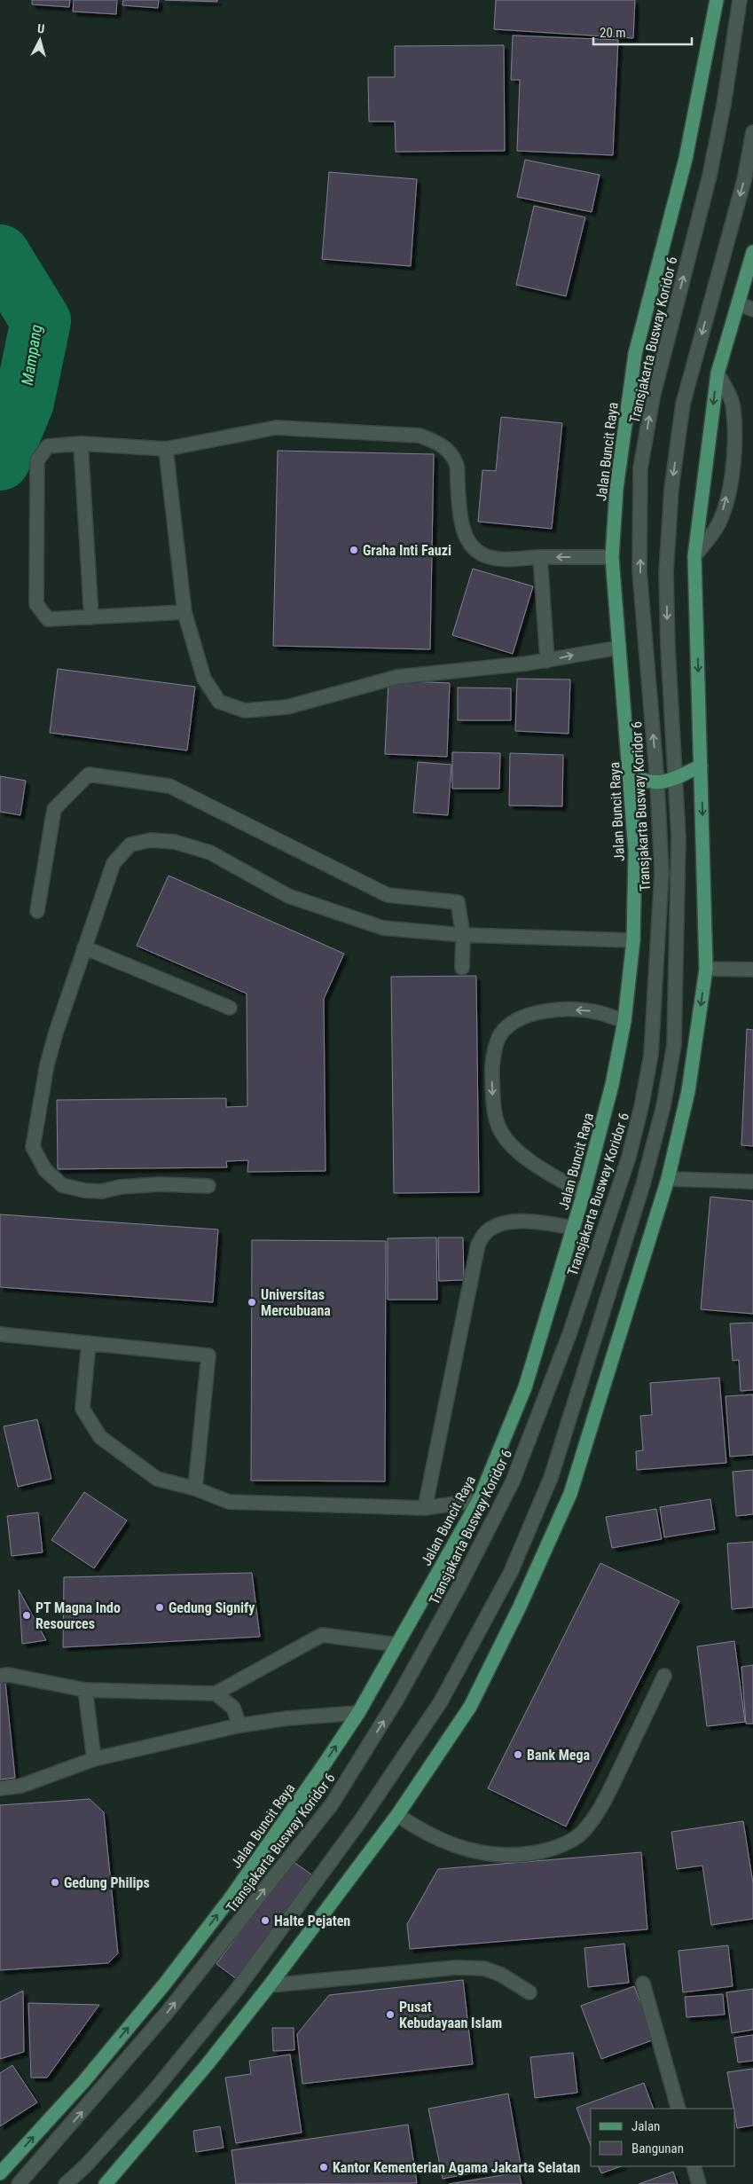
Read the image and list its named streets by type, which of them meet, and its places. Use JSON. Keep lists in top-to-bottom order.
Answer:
{
  "streets": {
    "main road": ["Jalan Buncit Raya"],
    "street": ["Transjakarta Busway Koridor 6"]
  },
  "water": ["Mampang"],
  "places": [
    "Graha Inti Fauzi",
    "Universitas Mercubuana",
    "Gedung Signify",
    "PT Magna Indo Resources",
    "Bank Mega",
    "Gedung Philips",
    "Halte Pejaten",
    "Pusat Kebudayaan Islam",
    "Kantor Kementerian Agama Jakarta Selatan"
  ],
  "legend": ["Jalan", "Bangunan"],
  "scale_bar": "20 m",
  "north": "top"
}
